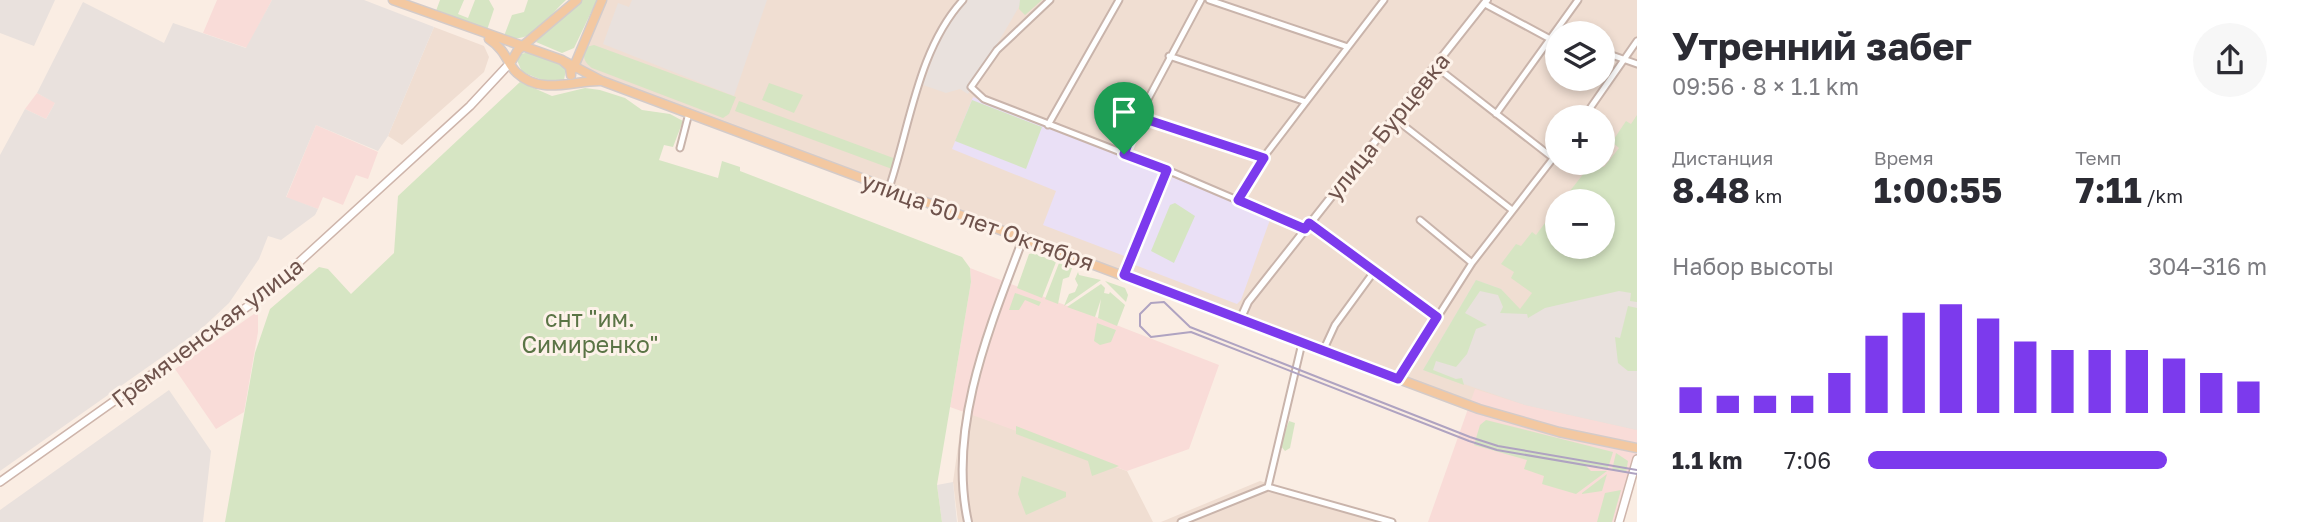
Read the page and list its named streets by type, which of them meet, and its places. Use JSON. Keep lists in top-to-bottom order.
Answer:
{
  "streets": {
    "main road": ["улица 50 лет Октября", "Гремяченская улица"],
    "street": ["улица Бурцевка"]
  },
  "crossings": [
    ["улица Бурцевка", "улица 50 лет Октября"]
  ],
  "parks": ["снт \"им. Симиренко\""],
  "page": {
    "heading": ["Утренний забег", "09:56 · 8 × 1.1 km"],
    "map_buttons": ["+", "−"],
    "stats": [
      ["Дистанция", "8.48 km"],
      ["Время", "1:00:55"],
      ["Темп", "7:11 /km"]
    ],
    "chart": ["Набор высоты", "304–316 m"],
    "list": [
      {
        "name": "1.1 km",
        "note": "7:06"
      }
    ]
  }
}
